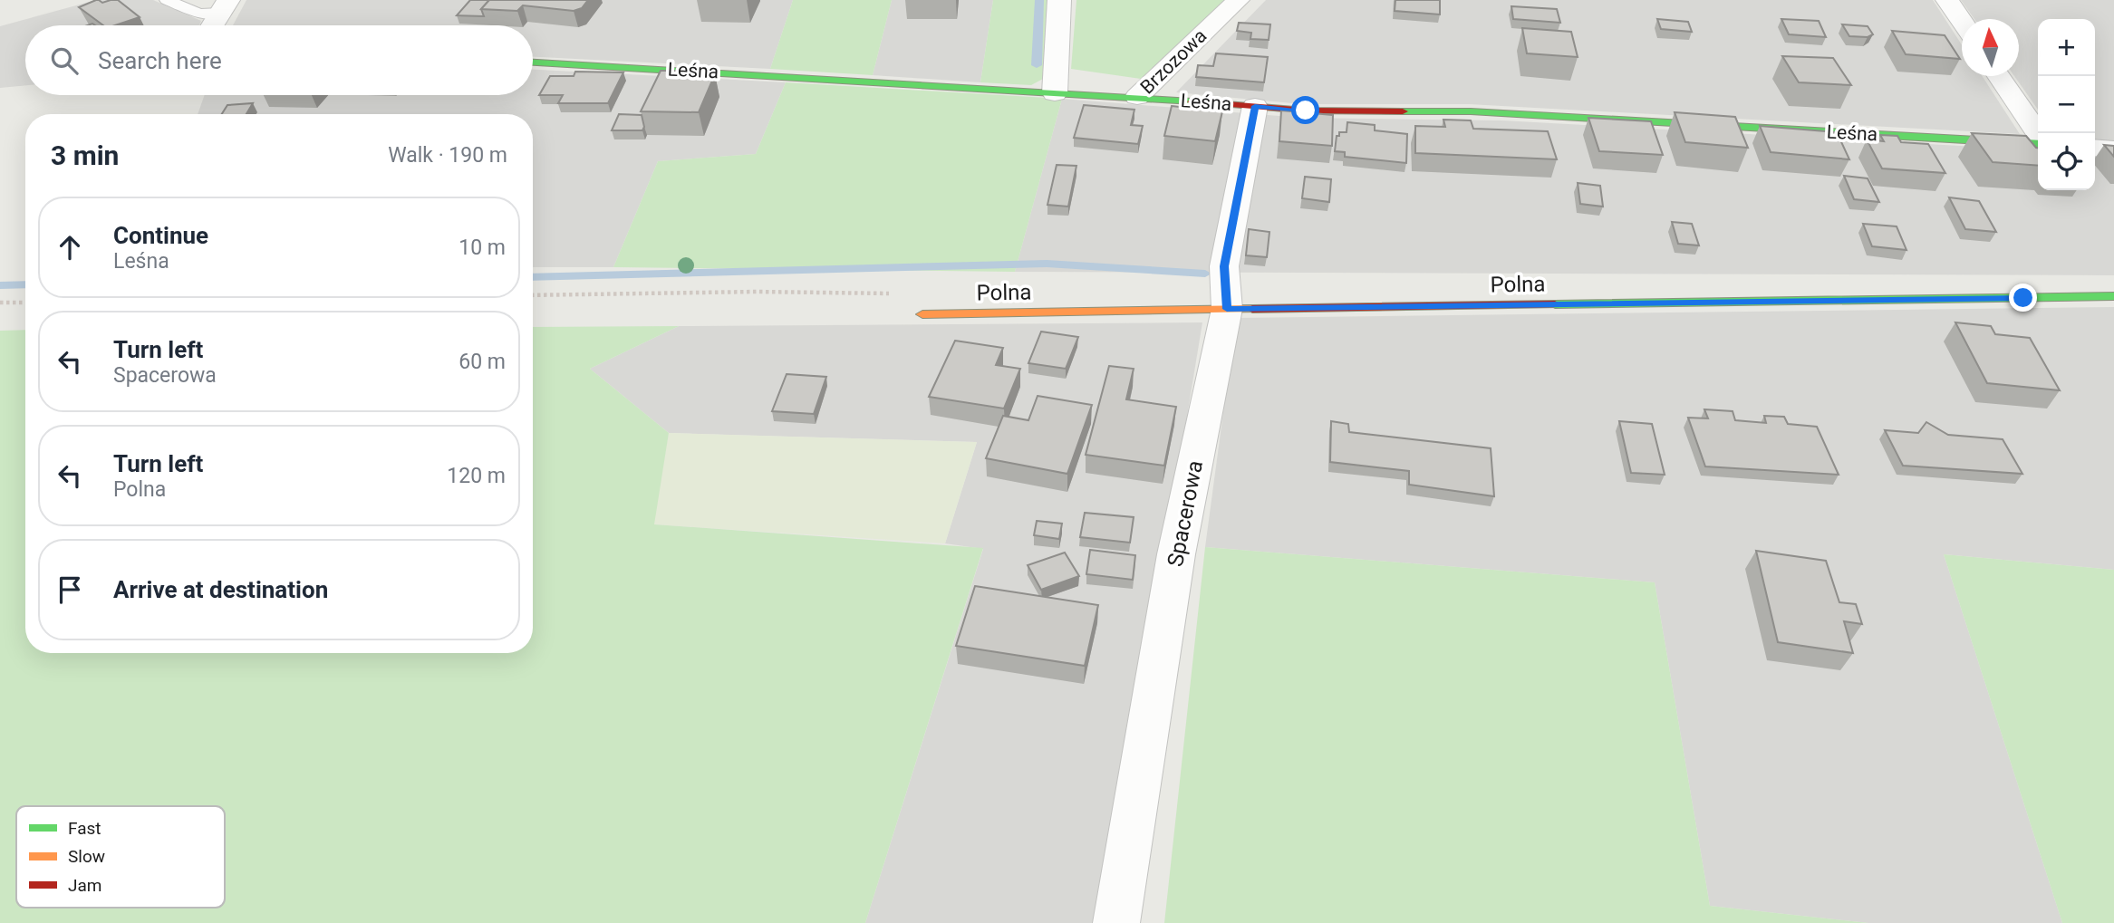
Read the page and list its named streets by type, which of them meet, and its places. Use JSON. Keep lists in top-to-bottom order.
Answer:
{
  "streets": {
    "street": [
      "Brzozowa",
      "Leśna",
      "Polna",
      "Spacerowa"
    ]
  },
  "crossings": [
    ["Brzozowa", "Leśna"],
    ["Leśna", "Spacerowa"],
    ["Polna", "Spacerowa"]
  ],
  "legend": ["Fast", "Slow", "Jam"],
  "north": "top",
  "page": {
    "map_buttons": ["+", "−"],
    "search": "Search here",
    "heading": ["3 min", "Walk · 190 m"],
    "list": [
      ["Continue", "Leśna", "10 m"],
      ["Turn left", "Spacerowa", "60 m"],
      ["Turn left", "Polna", "120 m"],
      "Arrive at destination"
    ]
  }
}
